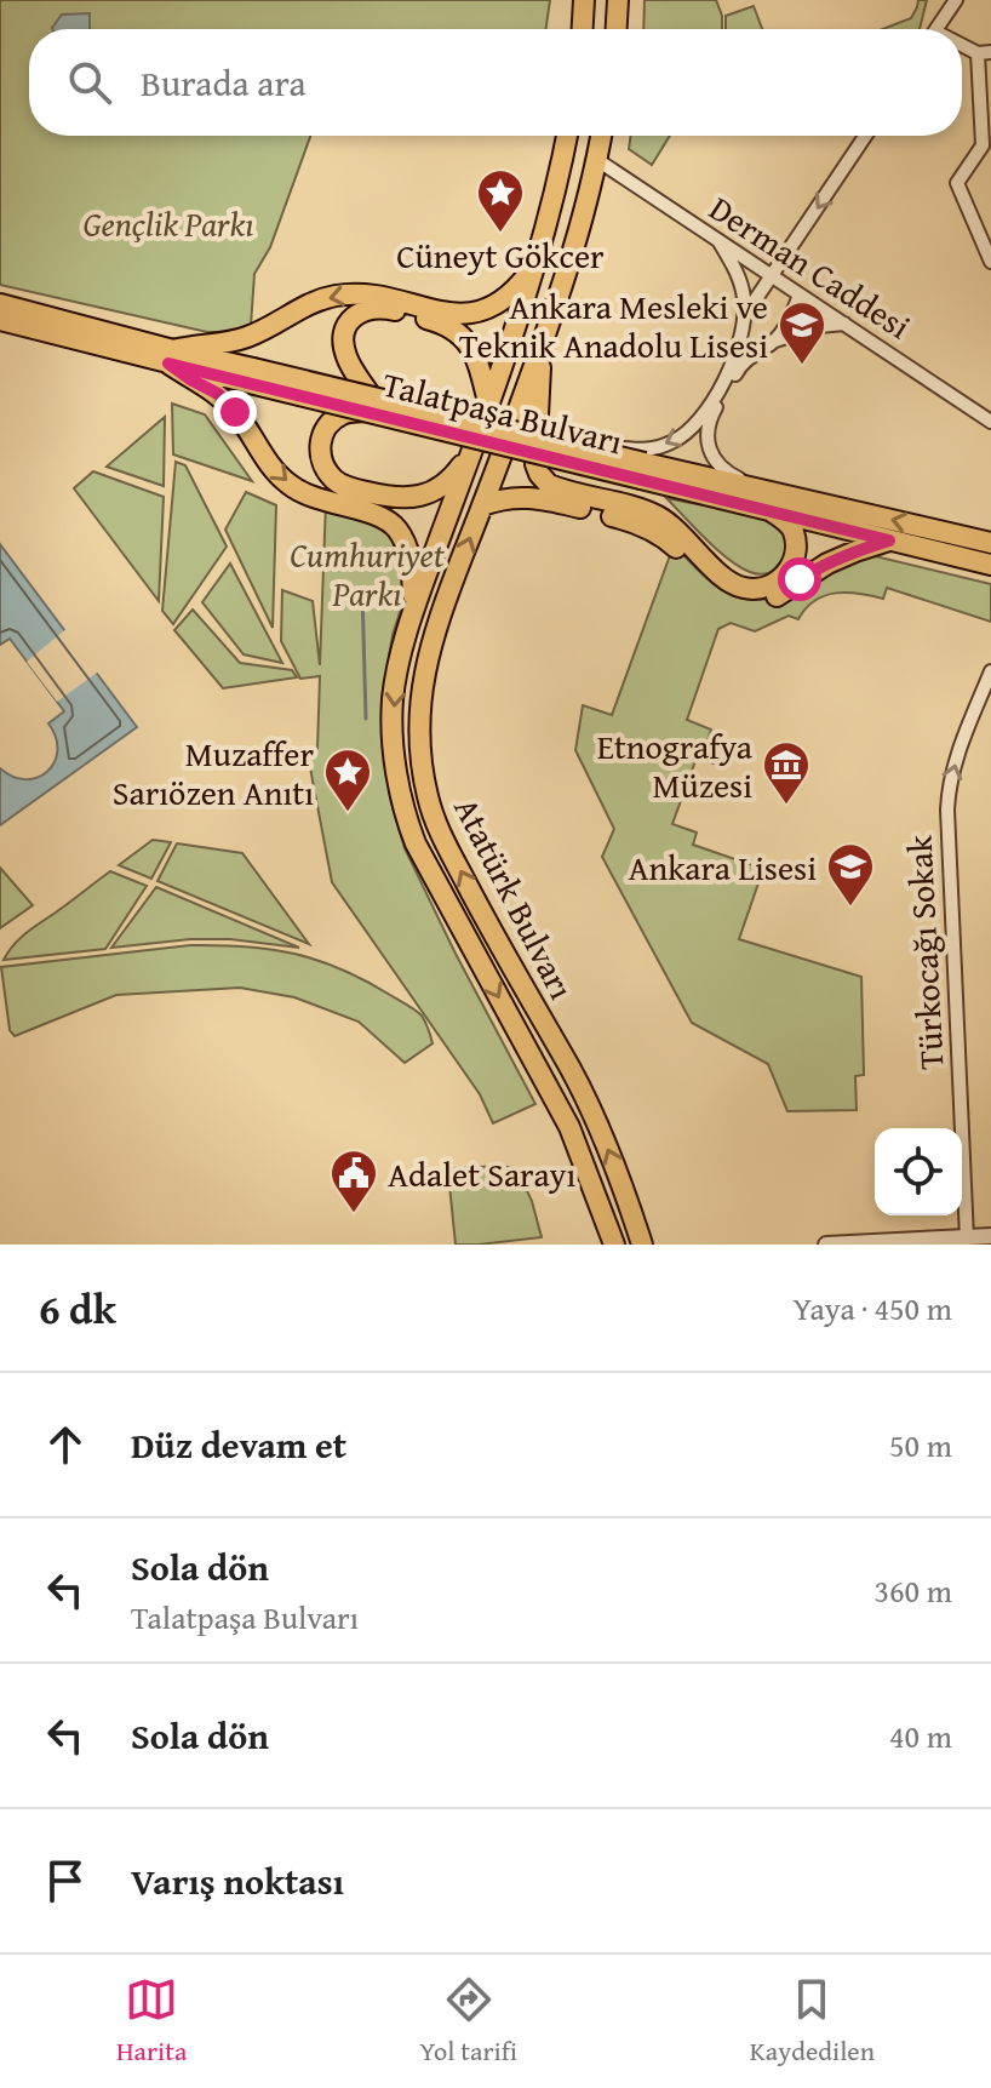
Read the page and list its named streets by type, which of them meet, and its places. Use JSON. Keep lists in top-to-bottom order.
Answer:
{
  "streets": {
    "main road": ["Talatpaşa Bulvarı", "Atatürk Bulvarı"],
    "street": ["Derman Caddesi", "Türkocağı Sokak"]
  },
  "crossings": [
    ["Derman Caddesi", "Atatürk Bulvarı"]
  ],
  "one_way": ["Türkocağı Sokak"],
  "parks": ["Gençlik Parkı", "Cumhuriyet Parkı"],
  "places": {
    "place": ["Cüneyt Gökcer", "Muzaffer Sarıözen Anıtı"],
    "school or university": ["Ankara Mesleki ve Teknik Anadolu Lisesi", "Ankara Lisesi"],
    "museum": ["Etnografya Müzesi"],
    "public building": ["Adalet Sarayı"]
  },
  "page": {
    "search": "Burada ara",
    "heading": ["6 dk", "Yaya · 450 m"],
    "list": [
      ["Düz devam et", "50 m"],
      ["Sola dön", "Talatpaşa Bulvarı", "360 m"],
      ["Sola dön", "40 m"],
      "Varış noktası"
    ],
    "nav": ["Harita", "Yol tarifi", "Kaydedilen"]
  }
}
